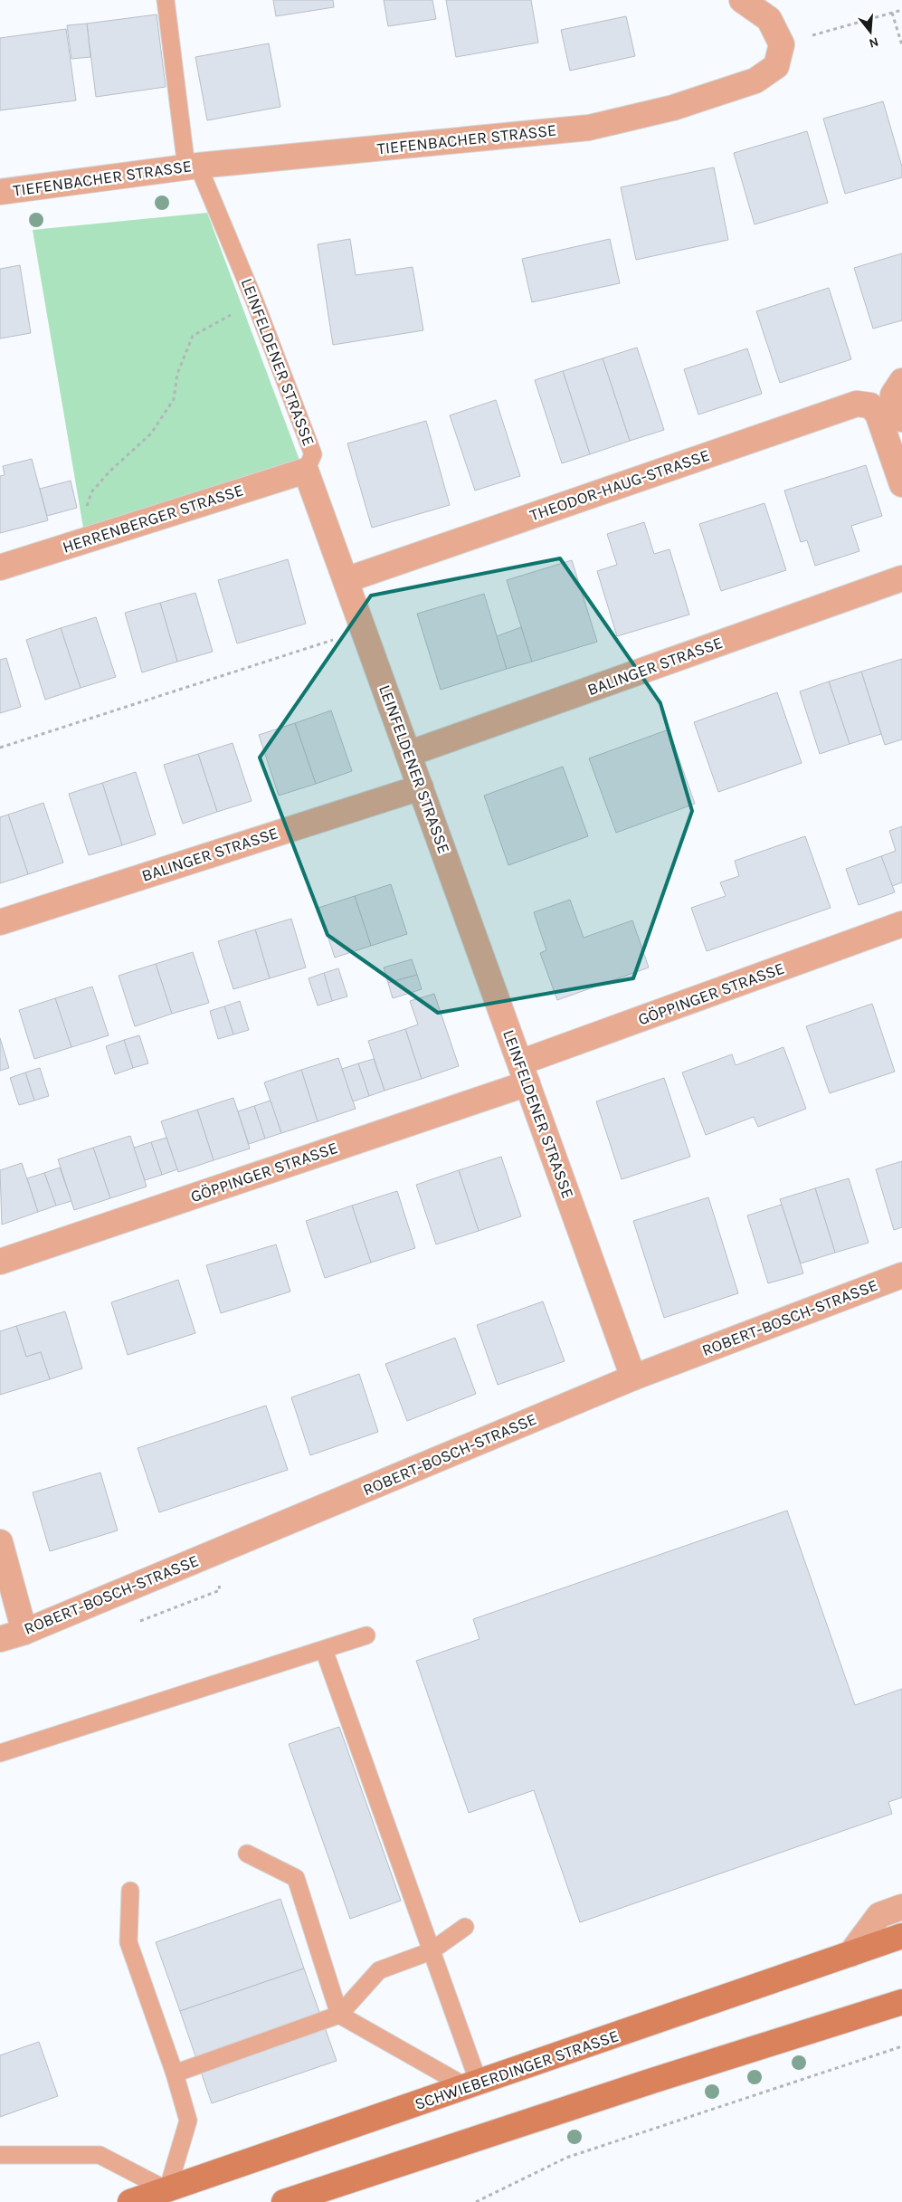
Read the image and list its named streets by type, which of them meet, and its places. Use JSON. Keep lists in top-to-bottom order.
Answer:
{
  "streets": {
    "main road": ["SCHWIEBERDINGER STRASSE"],
    "street": [
      "TIEFENBACHER STRASSE",
      "LEINFELDENER STRASSE",
      "THEODOR-HAUG-STRASSE",
      "HERRENBERGER STRASSE",
      "BALINGER STRASSE",
      "GÖPPINGER STRASSE",
      "ROBERT-BOSCH-STRASSE"
    ]
  },
  "crossings": [
    ["TIEFENBACHER STRASSE", "LEINFELDENER STRASSE"],
    ["LEINFELDENER STRASSE", "THEODOR-HAUG-STRASSE"],
    ["LEINFELDENER STRASSE", "HERRENBERGER STRASSE"],
    ["LEINFELDENER STRASSE", "BALINGER STRASSE"],
    ["LEINFELDENER STRASSE", "GÖPPINGER STRASSE"],
    ["LEINFELDENER STRASSE", "ROBERT-BOSCH-STRASSE"]
  ],
  "north": "bottom"
}
